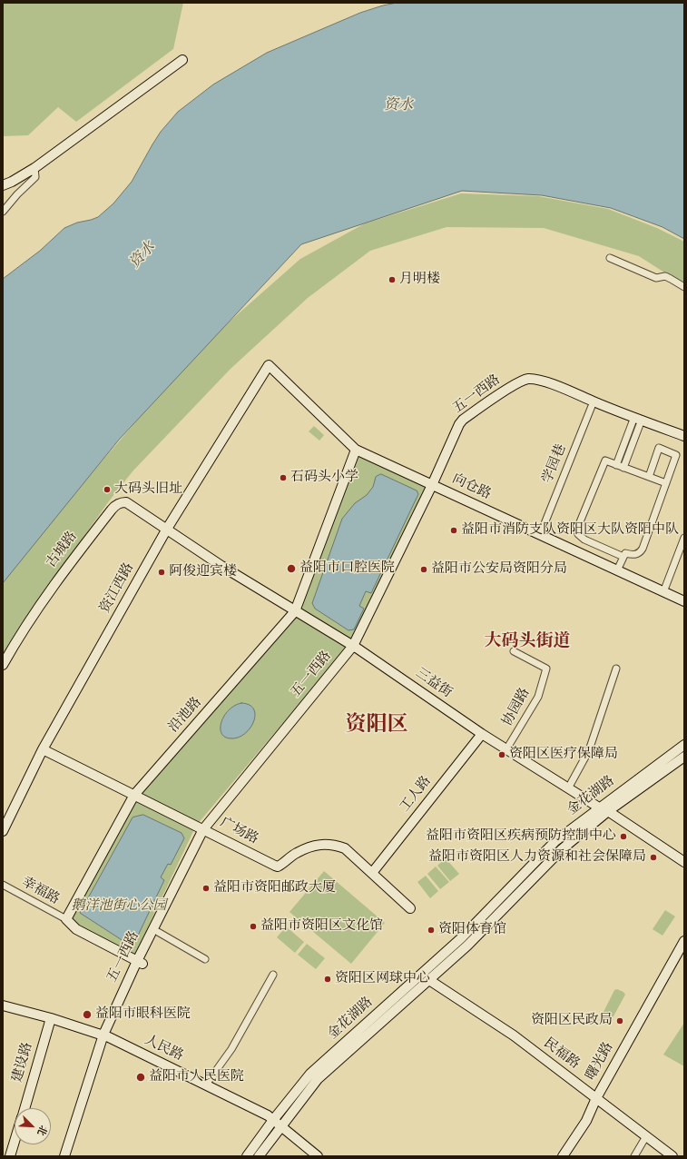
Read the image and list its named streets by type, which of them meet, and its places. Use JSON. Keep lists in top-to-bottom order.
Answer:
{
  "streets": {
    "street": [
      "五一西路",
      "学园巷",
      "向仓路",
      "古城路",
      "资江西路",
      "三益街",
      "协园路",
      "沿池路",
      "工人路",
      "金花湖路",
      "广场路",
      "幸福路",
      "人民路",
      "民福路",
      "曙光路",
      "建设路"
    ]
  },
  "crossings": [
    ["五一西路", "学园巷"],
    ["五一西路", "向仓路"],
    ["五一西路", "三益街"],
    ["五一西路", "广场路"],
    ["学园巷", "向仓路"],
    ["向仓路", "资江西路"],
    ["向仓路", "沿池路"],
    ["古城路", "资江西路"],
    ["古城路", "三益街"],
    ["资江西路", "三益街"],
    ["资江西路", "广场路"],
    ["三益街", "协园路"],
    ["三益街", "沿池路"],
    ["三益街", "工人路"],
    ["三益街", "金花湖路"],
    ["沿池路", "广场路"],
    ["沿池路", "幸福路"],
    ["工人路", "广场路"],
    ["金花湖路", "人民路"],
    ["人民路", "建设路"],
    ["民福路", "曙光路"]
  ],
  "districts": ["大码头街道", "资阳区"],
  "water": ["资水"],
  "parks": ["鹅洋池街心公园"],
  "places": [
    "月明楼",
    "石码头小学",
    "大码头旧址",
    "益阳市消防支队资阳区大队资阳中队",
    "益阳市口腔医院",
    "益阳市公安局资阳分局",
    "阿俊迎宾楼",
    "资阳区医疗保障局",
    "益阳市资阳区疾病预防控制中心",
    "益阳市资阳区人力资源和社会保障局",
    "益阳市资阳邮政大厦",
    "益阳市资阳区文化馆",
    "资阳体育馆",
    "资阳区网球中心",
    "益阳市眼科医院",
    "资阳区民政局",
    "益阳市人民医院"
  ],
  "north": "bottom right"
}
